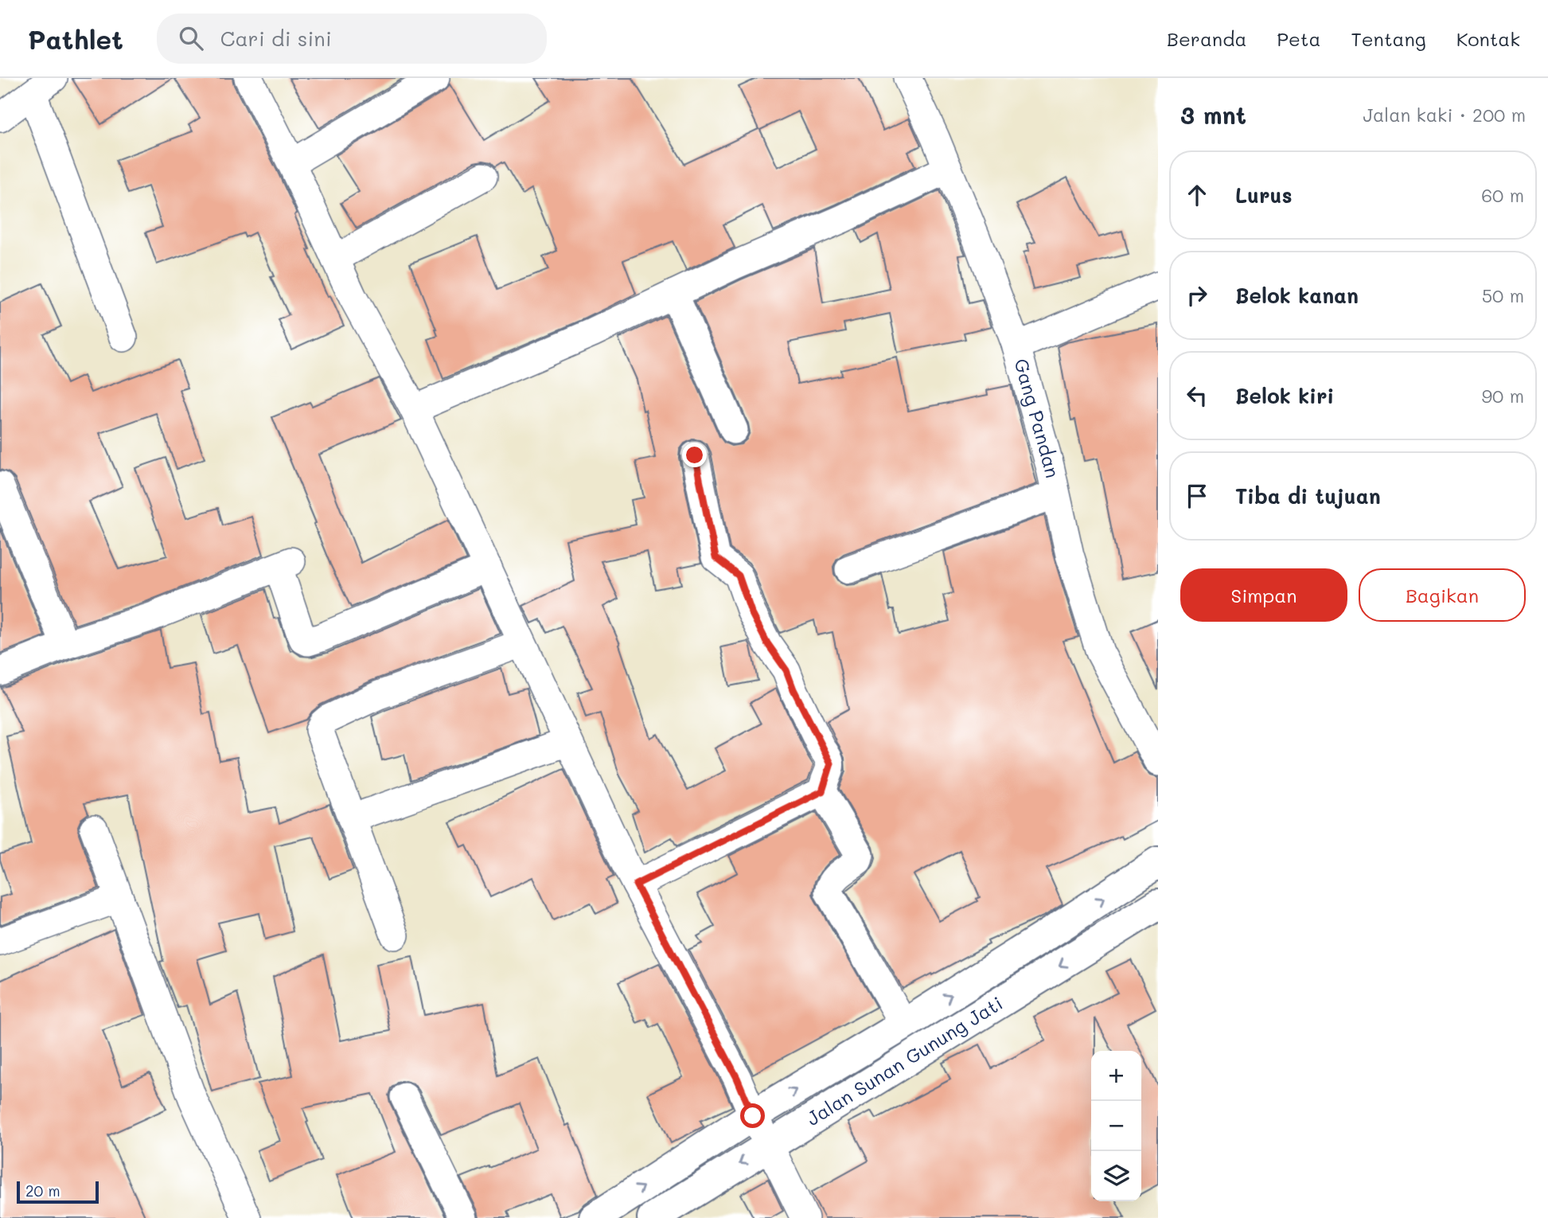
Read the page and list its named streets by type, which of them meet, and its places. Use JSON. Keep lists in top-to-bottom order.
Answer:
{
  "streets": {
    "highway": ["Jalan Sunan Gunung Jati"],
    "street": ["Gang Pandan"]
  },
  "scale_bar": "20 m",
  "page": {
    "header": "Pathlet",
    "search": "Cari di sini",
    "nav": [
      "Beranda",
      "Peta",
      "Tentang",
      "Kontak"
    ],
    "heading": ["3 mnt", "Jalan kaki · 200 m"],
    "list": [
      ["Lurus", "60 m"],
      ["Belok kanan", "50 m"],
      ["Belok kiri", "90 m"],
      "Tiba di tujuan"
    ],
    "buttons": ["Simpan", "Bagikan"],
    "map_buttons": ["+", "−"],
    "scale": "20 m"
  }
}
